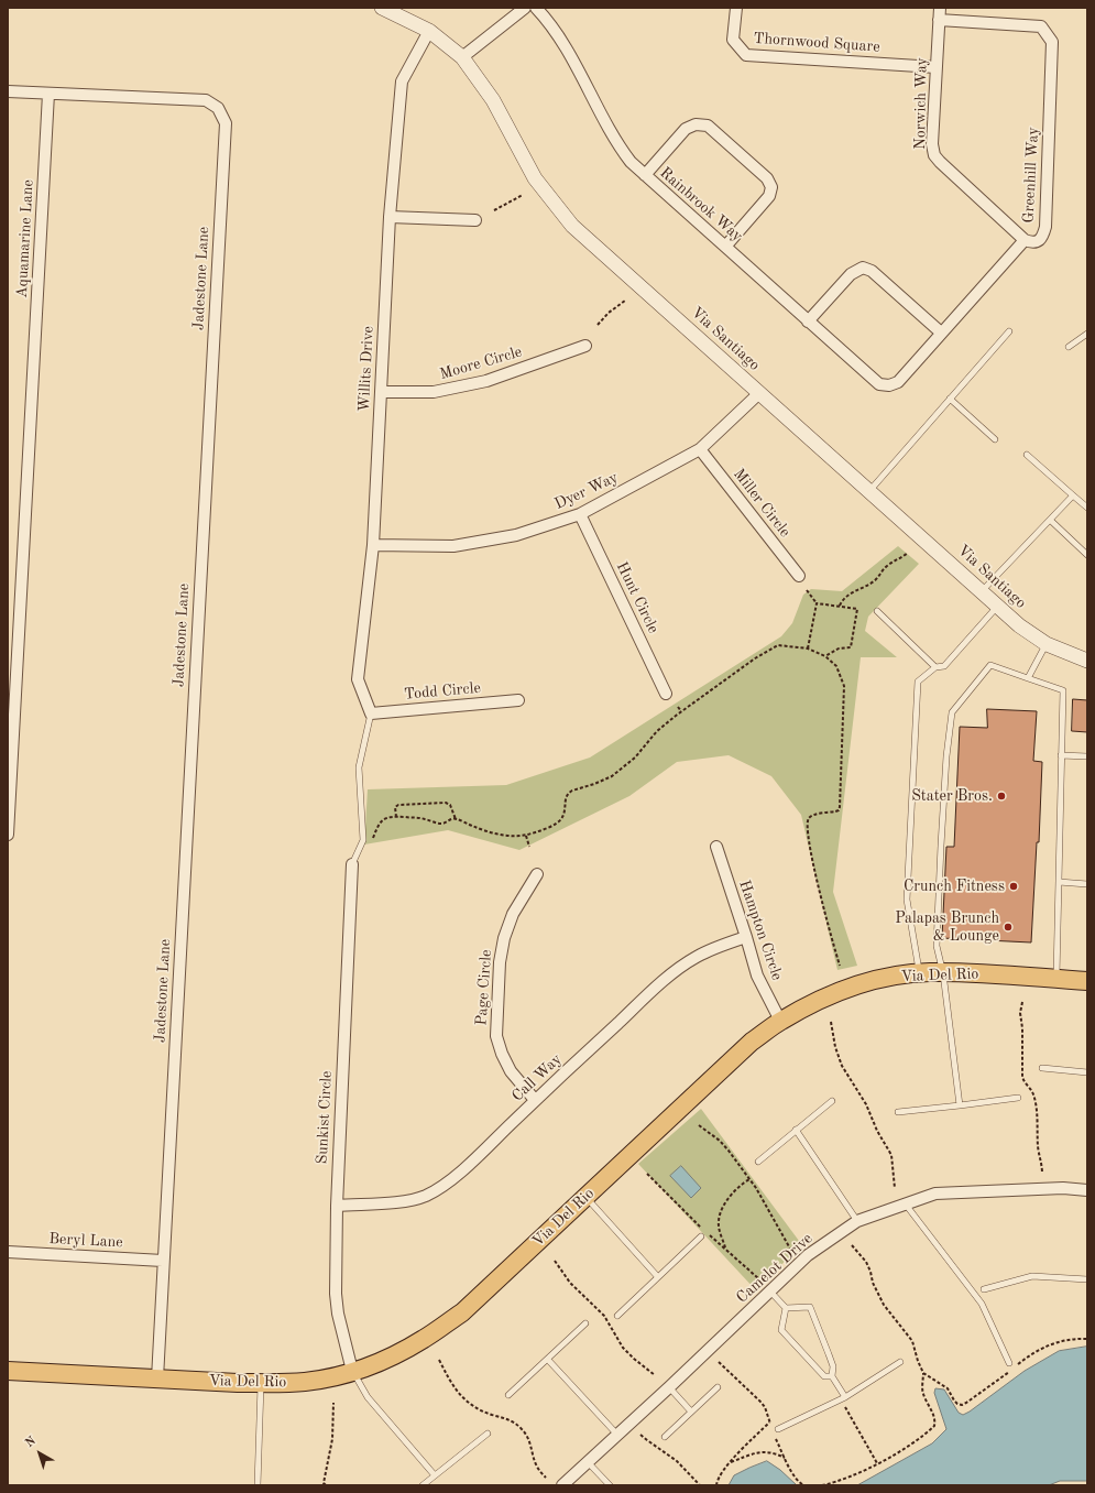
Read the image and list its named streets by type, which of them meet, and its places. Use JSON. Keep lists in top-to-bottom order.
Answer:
{
  "streets": {
    "main road": ["Via Del Rio"],
    "street": [
      "Thornwood Square",
      "Norwich Way",
      "Greenhill Way",
      "Rainbrook Way",
      "Aquamarine Lane",
      "Jadestone Lane",
      "Via Santiago",
      "Moore Circle",
      "Willits Drive",
      "Dyer Way",
      "Miller Circle",
      "Hunt Circle",
      "Todd Circle",
      "Hampton Circle",
      "Page Circle",
      "Call Way",
      "Sunkist Circle",
      "Beryl Lane",
      "Camelot Drive"
    ]
  },
  "crossings": [
    ["Thornwood Square", "Norwich Way"],
    ["Norwich Way", "Greenhill Way"],
    ["Greenhill Way", "Rainbrook Way"],
    ["Aquamarine Lane", "Jadestone Lane"],
    ["Jadestone Lane", "Via Del Rio"],
    ["Jadestone Lane", "Beryl Lane"],
    ["Via Santiago", "Willits Drive"],
    ["Via Santiago", "Dyer Way"],
    ["Moore Circle", "Willits Drive"],
    ["Willits Drive", "Dyer Way"],
    ["Willits Drive", "Todd Circle"],
    ["Dyer Way", "Miller Circle"],
    ["Dyer Way", "Hunt Circle"],
    ["Hampton Circle", "Via Del Rio"],
    ["Hampton Circle", "Call Way"],
    ["Via Del Rio", "Sunkist Circle"],
    ["Page Circle", "Call Way"],
    ["Call Way", "Sunkist Circle"]
  ],
  "places": ["Stater Bros.", "Crunch Fitness", "Palapas Brunch & Lounge"],
  "north": "top left"
}
